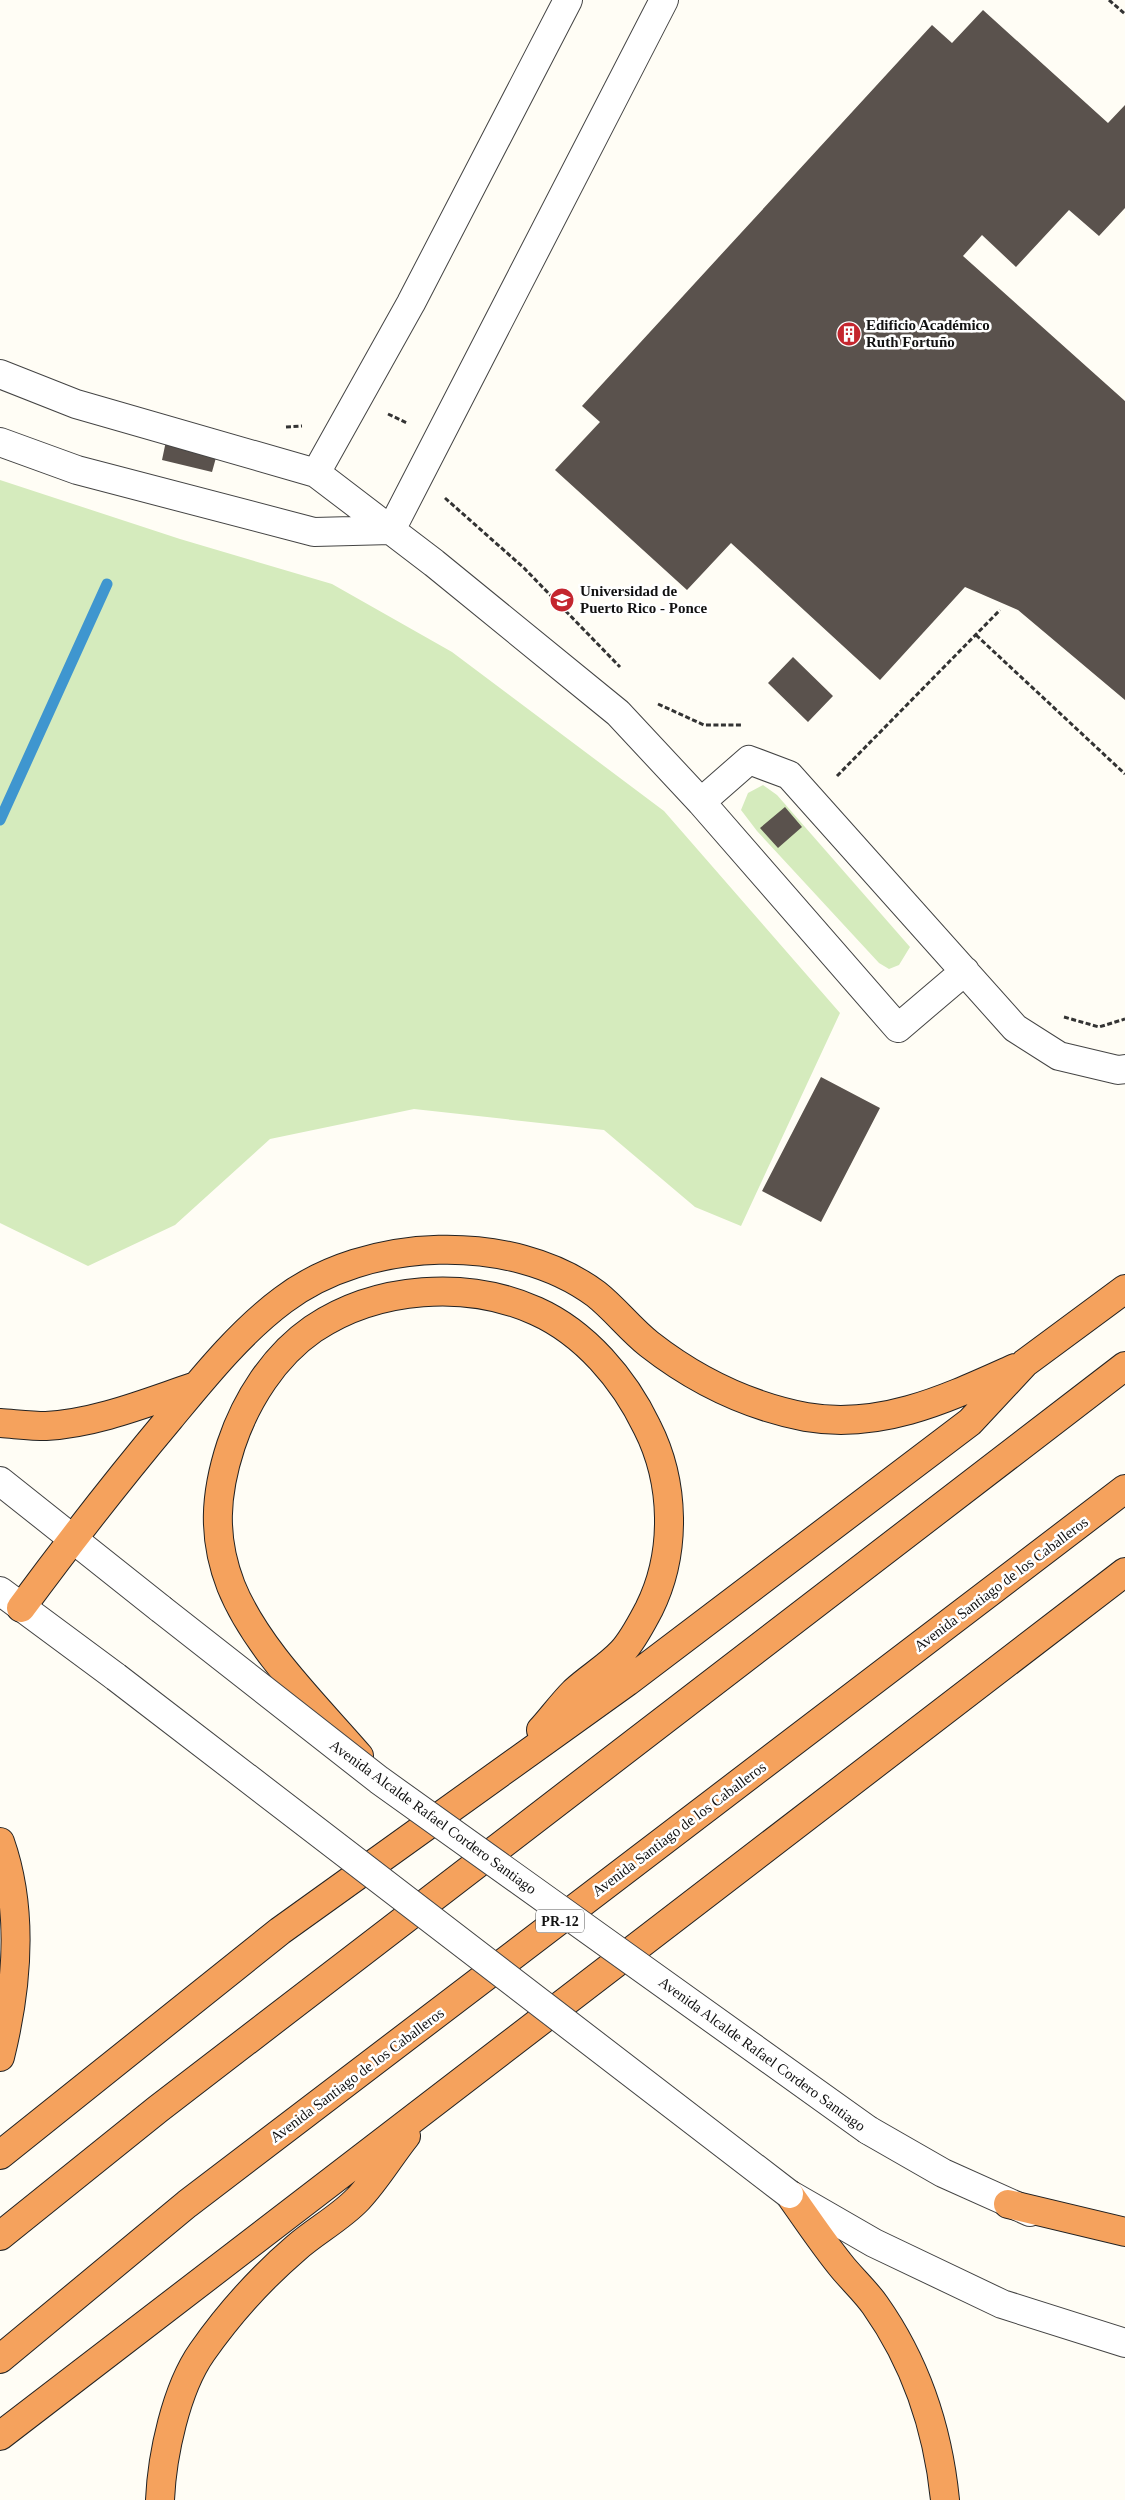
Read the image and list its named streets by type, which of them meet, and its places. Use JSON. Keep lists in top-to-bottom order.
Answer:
{
  "streets": {
    "highway": ["Avenida Santiago de los Caballeros", "PR-12"],
    "street": ["Avenida Alcalde Rafael Cordero Santiago"]
  },
  "places": {
    "building": ["Edificio Académico Ruth Fortuño"],
    "school or university": ["Universidad de Puerto Rico - Ponce"]
  }
}
